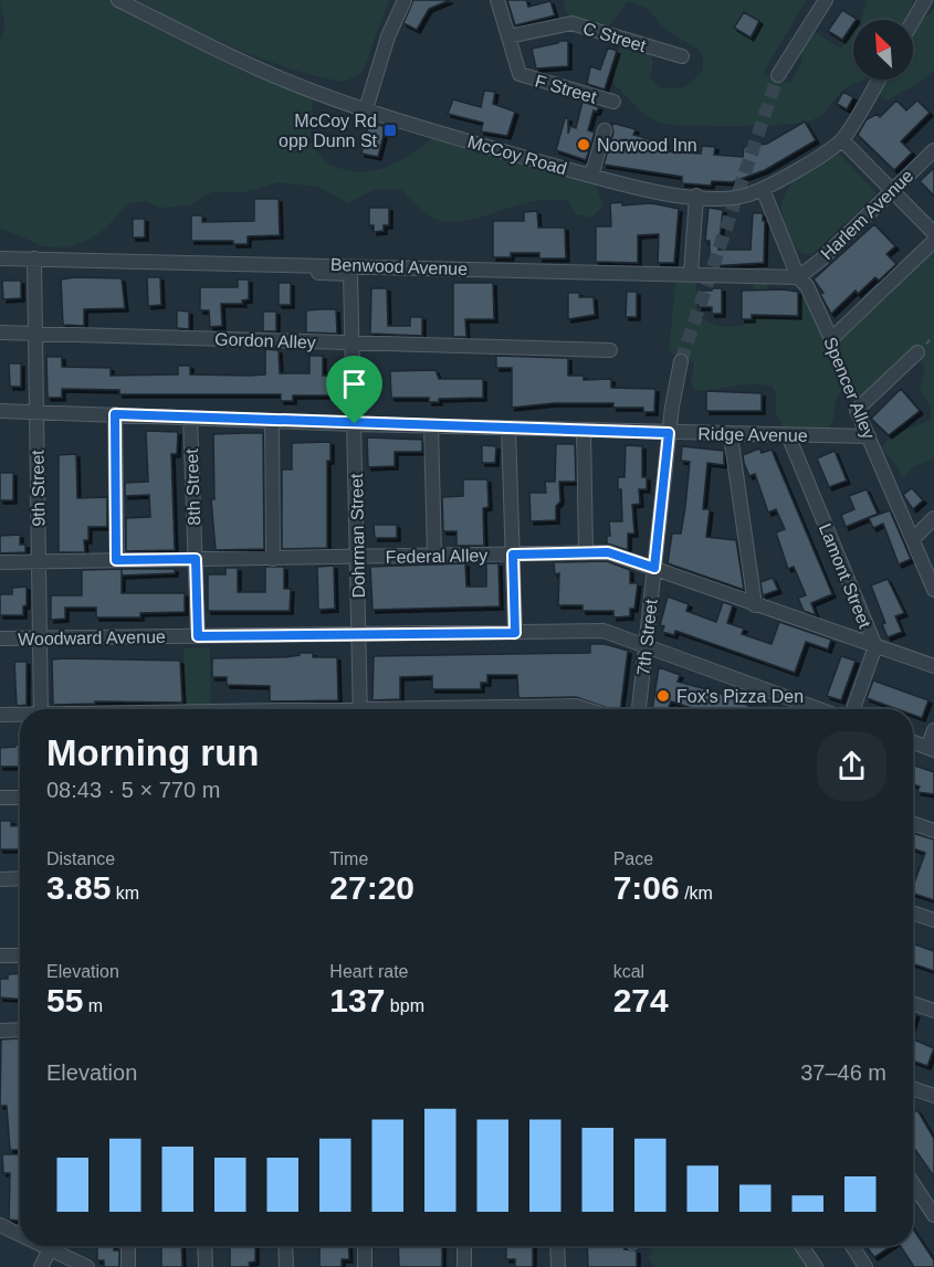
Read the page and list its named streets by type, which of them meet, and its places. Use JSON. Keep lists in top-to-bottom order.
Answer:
{
  "streets": {
    "street": [
      "C Street",
      "F Street",
      "McCoy Road",
      "Harlem Avenue",
      "Benwood Avenue",
      "Gordon Alley",
      "Spencer Alley",
      "Ridge Avenue",
      "8th Street",
      "9th Street",
      "Dohrman Street",
      "Federal Alley",
      "Lamont Street",
      "Woodward Avenue",
      "7th Street"
    ]
  },
  "crossings": [
    ["C Street", "F Street"],
    ["McCoy Road", "Spencer Alley"],
    ["Harlem Avenue", "Benwood Avenue"],
    ["Harlem Avenue", "Spencer Alley"],
    ["Benwood Avenue", "Spencer Alley"],
    ["Benwood Avenue", "9th Street"],
    ["Benwood Avenue", "Dohrman Street"],
    ["Gordon Alley", "9th Street"],
    ["Gordon Alley", "Dohrman Street"],
    ["Spencer Alley", "Ridge Avenue"],
    ["Ridge Avenue", "8th Street"],
    ["Ridge Avenue", "9th Street"],
    ["Ridge Avenue", "Dohrman Street"],
    ["Ridge Avenue", "Lamont Street"],
    ["Ridge Avenue", "7th Street"],
    ["8th Street", "Federal Alley"],
    ["8th Street", "Woodward Avenue"],
    ["9th Street", "Federal Alley"],
    ["9th Street", "Woodward Avenue"],
    ["Dohrman Street", "Federal Alley"],
    ["Dohrman Street", "Woodward Avenue"],
    ["Federal Alley", "Lamont Street"],
    ["Federal Alley", "7th Street"],
    ["Woodward Avenue", "7th Street"]
  ],
  "places": {
    "transit": ["McCoy Rd opp Dunn St"],
    "other": ["Norwood Inn", "Fox's Pizza Den"]
  },
  "north": "top left",
  "page": {
    "heading": ["Morning run", "08:43 · 5 × 770 m"],
    "stats": [
      ["Distance", "3.85 km"],
      ["Time", "27:20"],
      ["Pace", "7:06 /km"],
      ["Elevation", "55 m"],
      ["Heart rate", "137 bpm"],
      ["kcal", "274"]
    ],
    "chart": ["Elevation", "37–46 m"]
  }
}
